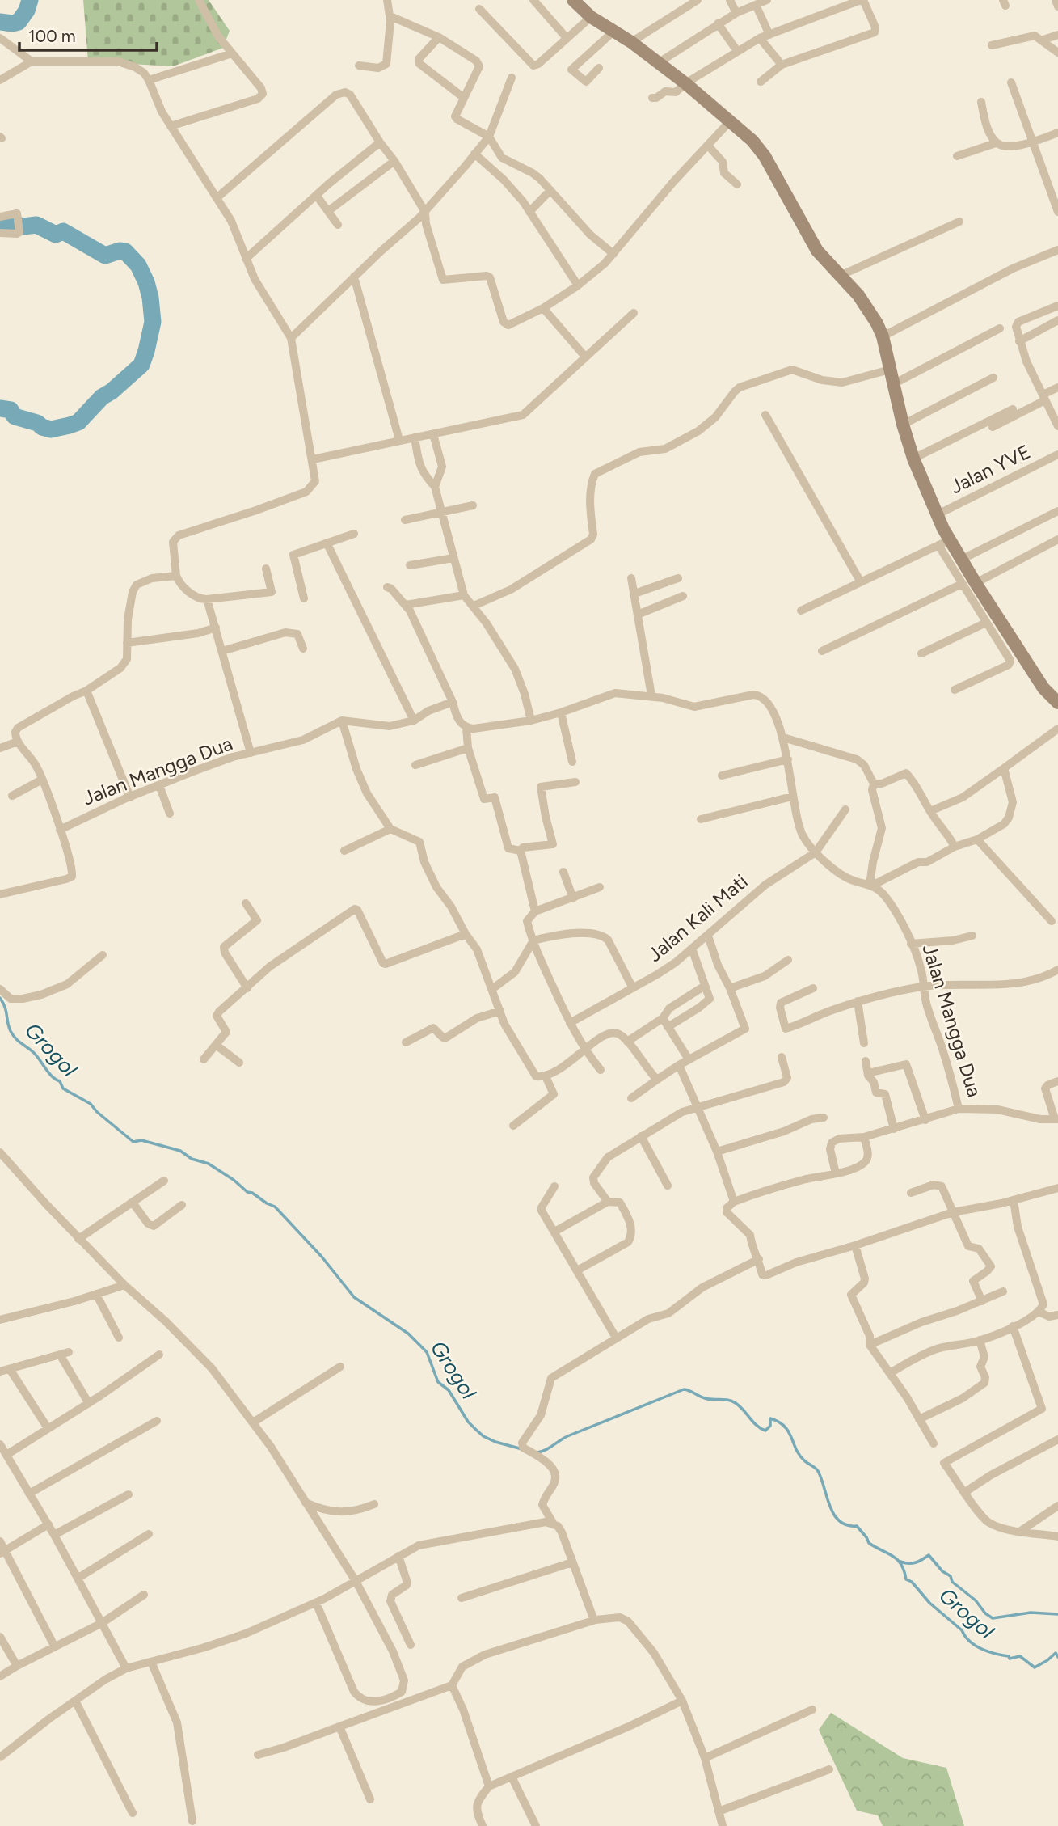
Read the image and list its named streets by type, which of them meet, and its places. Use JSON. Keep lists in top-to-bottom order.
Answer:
{
  "streets": {
    "street": ["Jalan YVE", "Jalan Mangga Dua", "Jalan Kali Mati"]
  },
  "crossings": [
    ["Jalan Mangga Dua", "Jalan Kali Mati"]
  ],
  "water": ["Grogol"],
  "scale_bar": "100 m"
}
